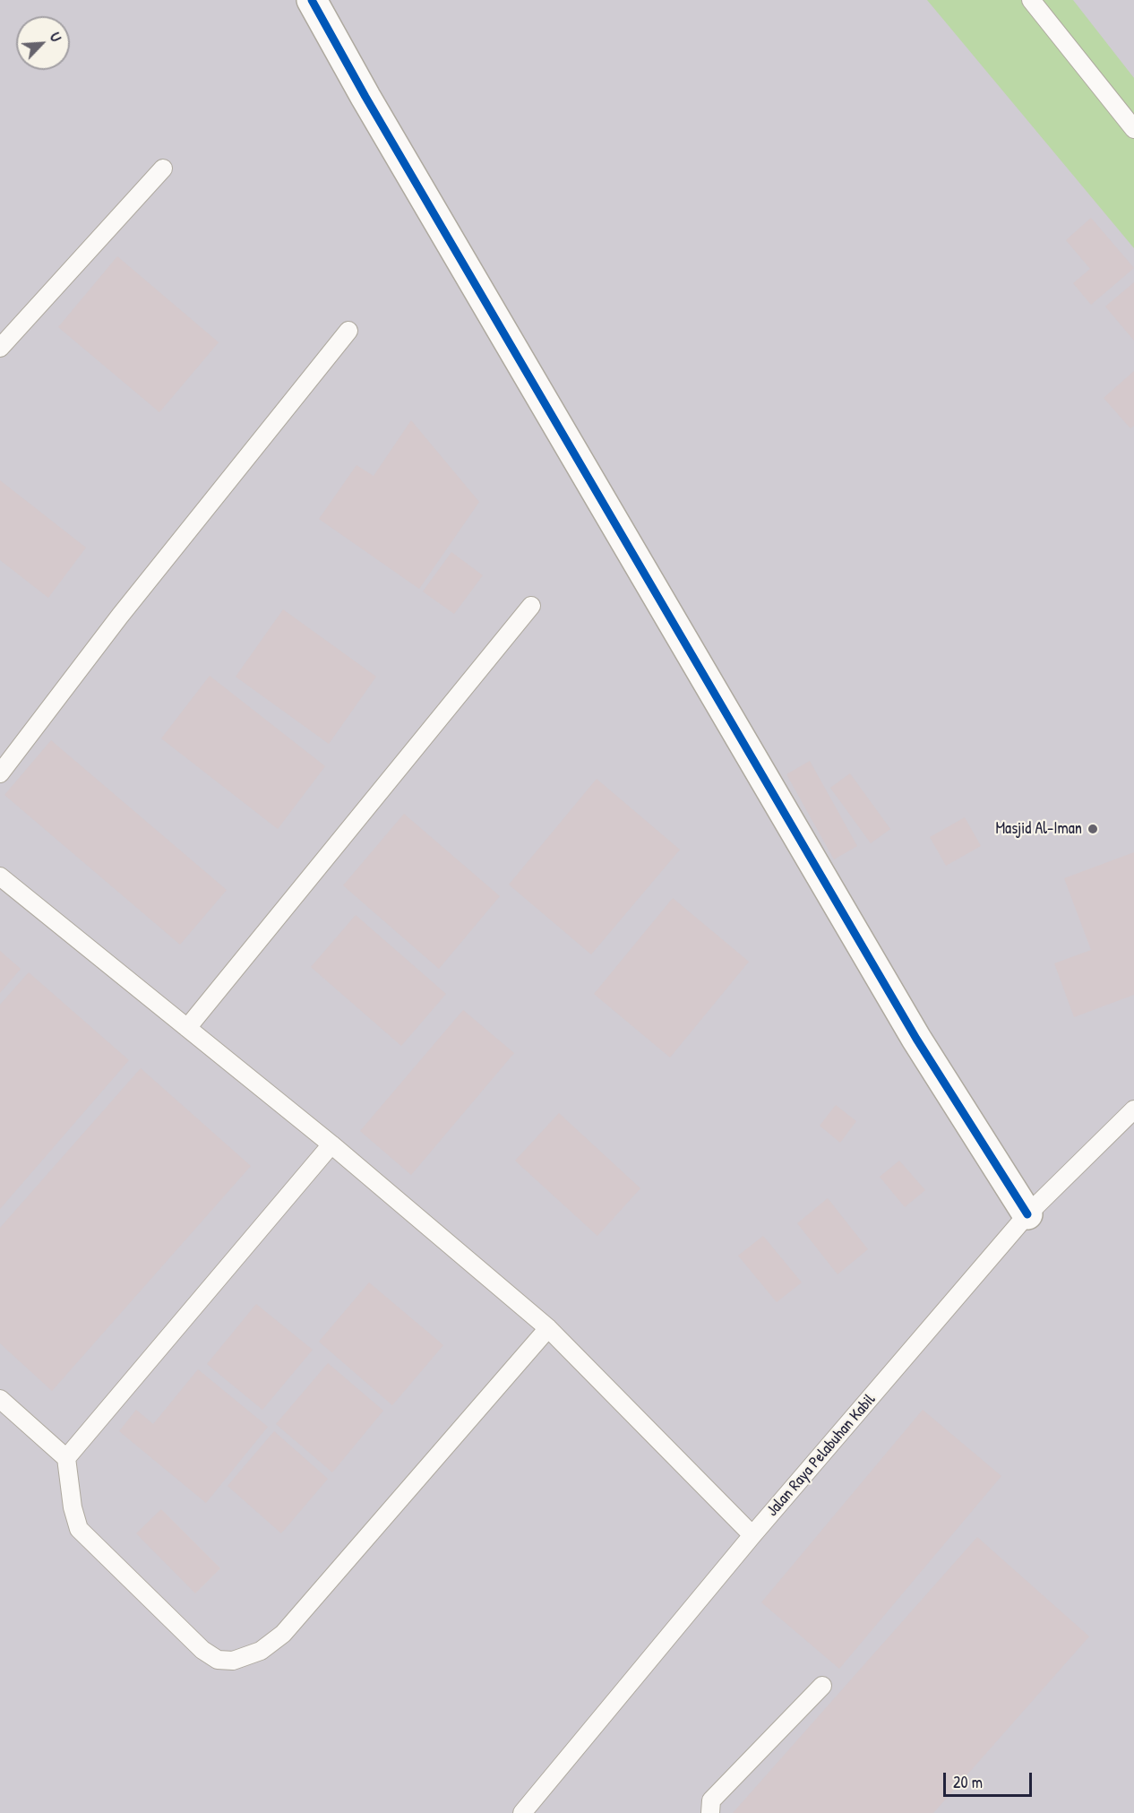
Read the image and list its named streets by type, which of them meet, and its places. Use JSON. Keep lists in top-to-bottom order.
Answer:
{
  "streets": {
    "lane": ["Jalan Raya Pelabuhan Kabil"]
  },
  "places": ["Masjid Al-Iman"],
  "scale_bar": "20 m",
  "north": "top right"
}
